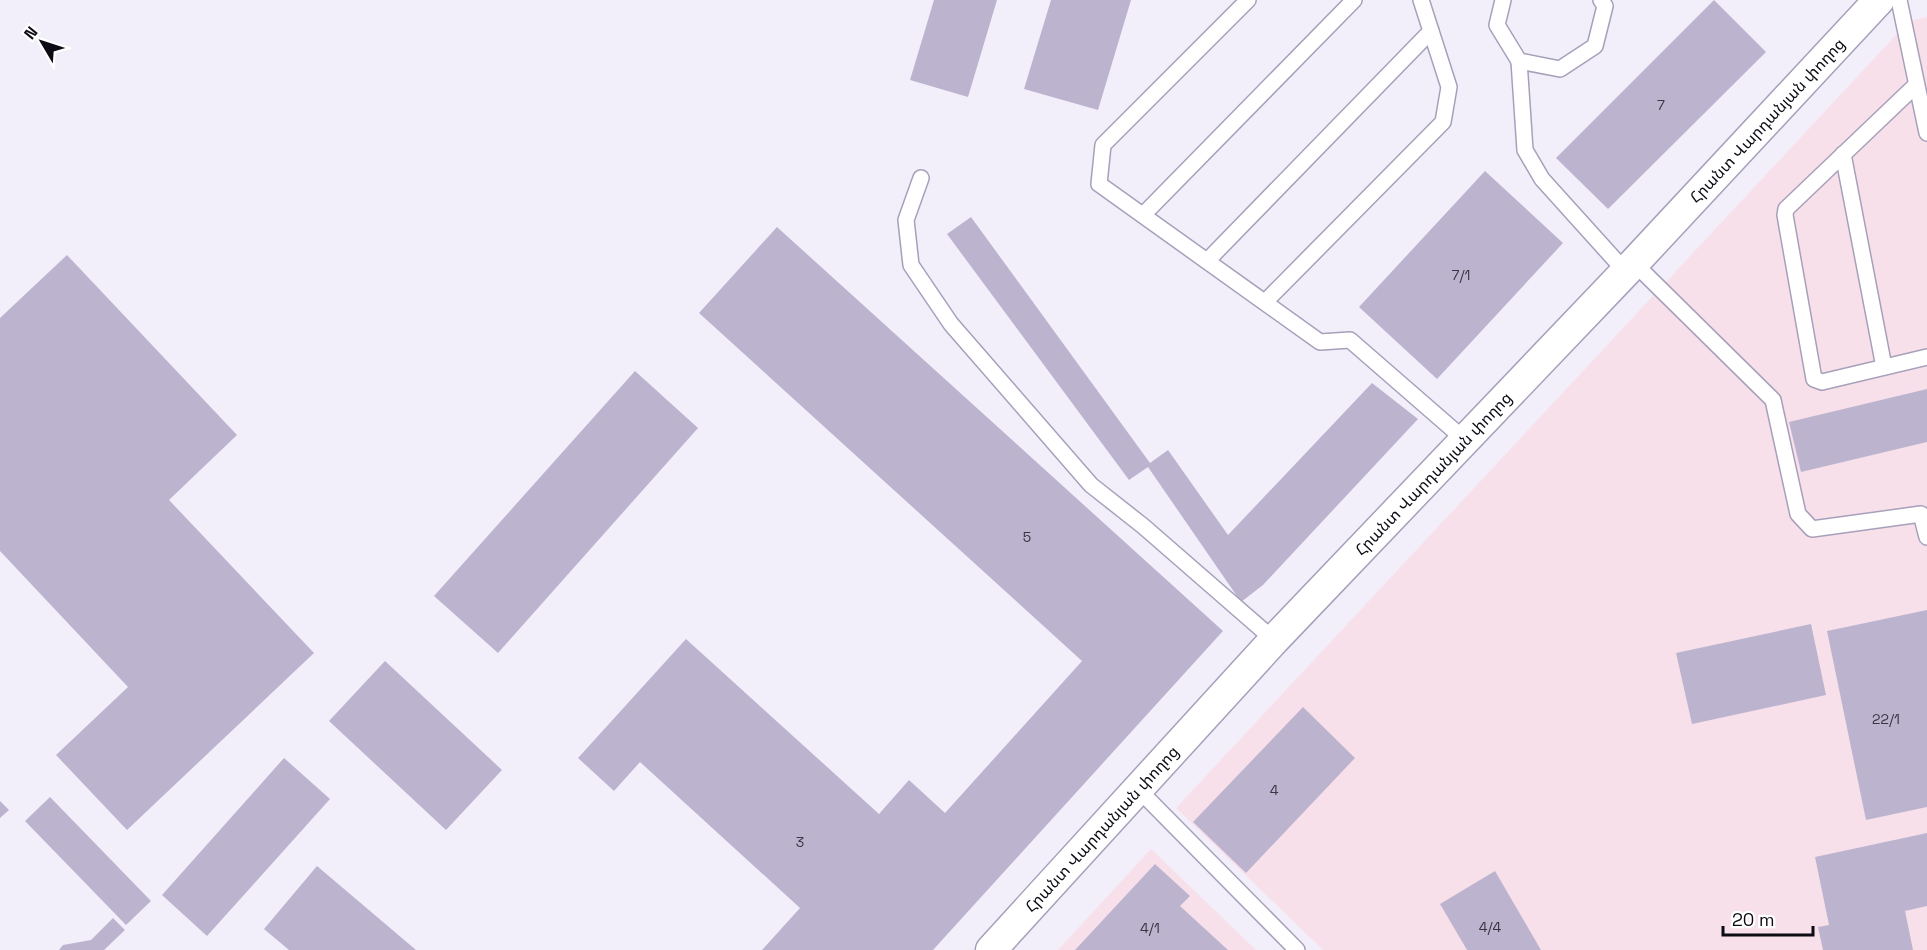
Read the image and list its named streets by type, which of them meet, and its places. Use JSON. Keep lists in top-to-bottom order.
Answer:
{
  "streets": {
    "street": ["Հրանտ Վարդանյան փողոց"]
  },
  "house_numbers": [
    "7",
    "7/1",
    "5",
    "22/1",
    "4",
    "3",
    "4/4",
    "4/1"
  ],
  "scale_bar": "20 m",
  "north": "top left"
}
